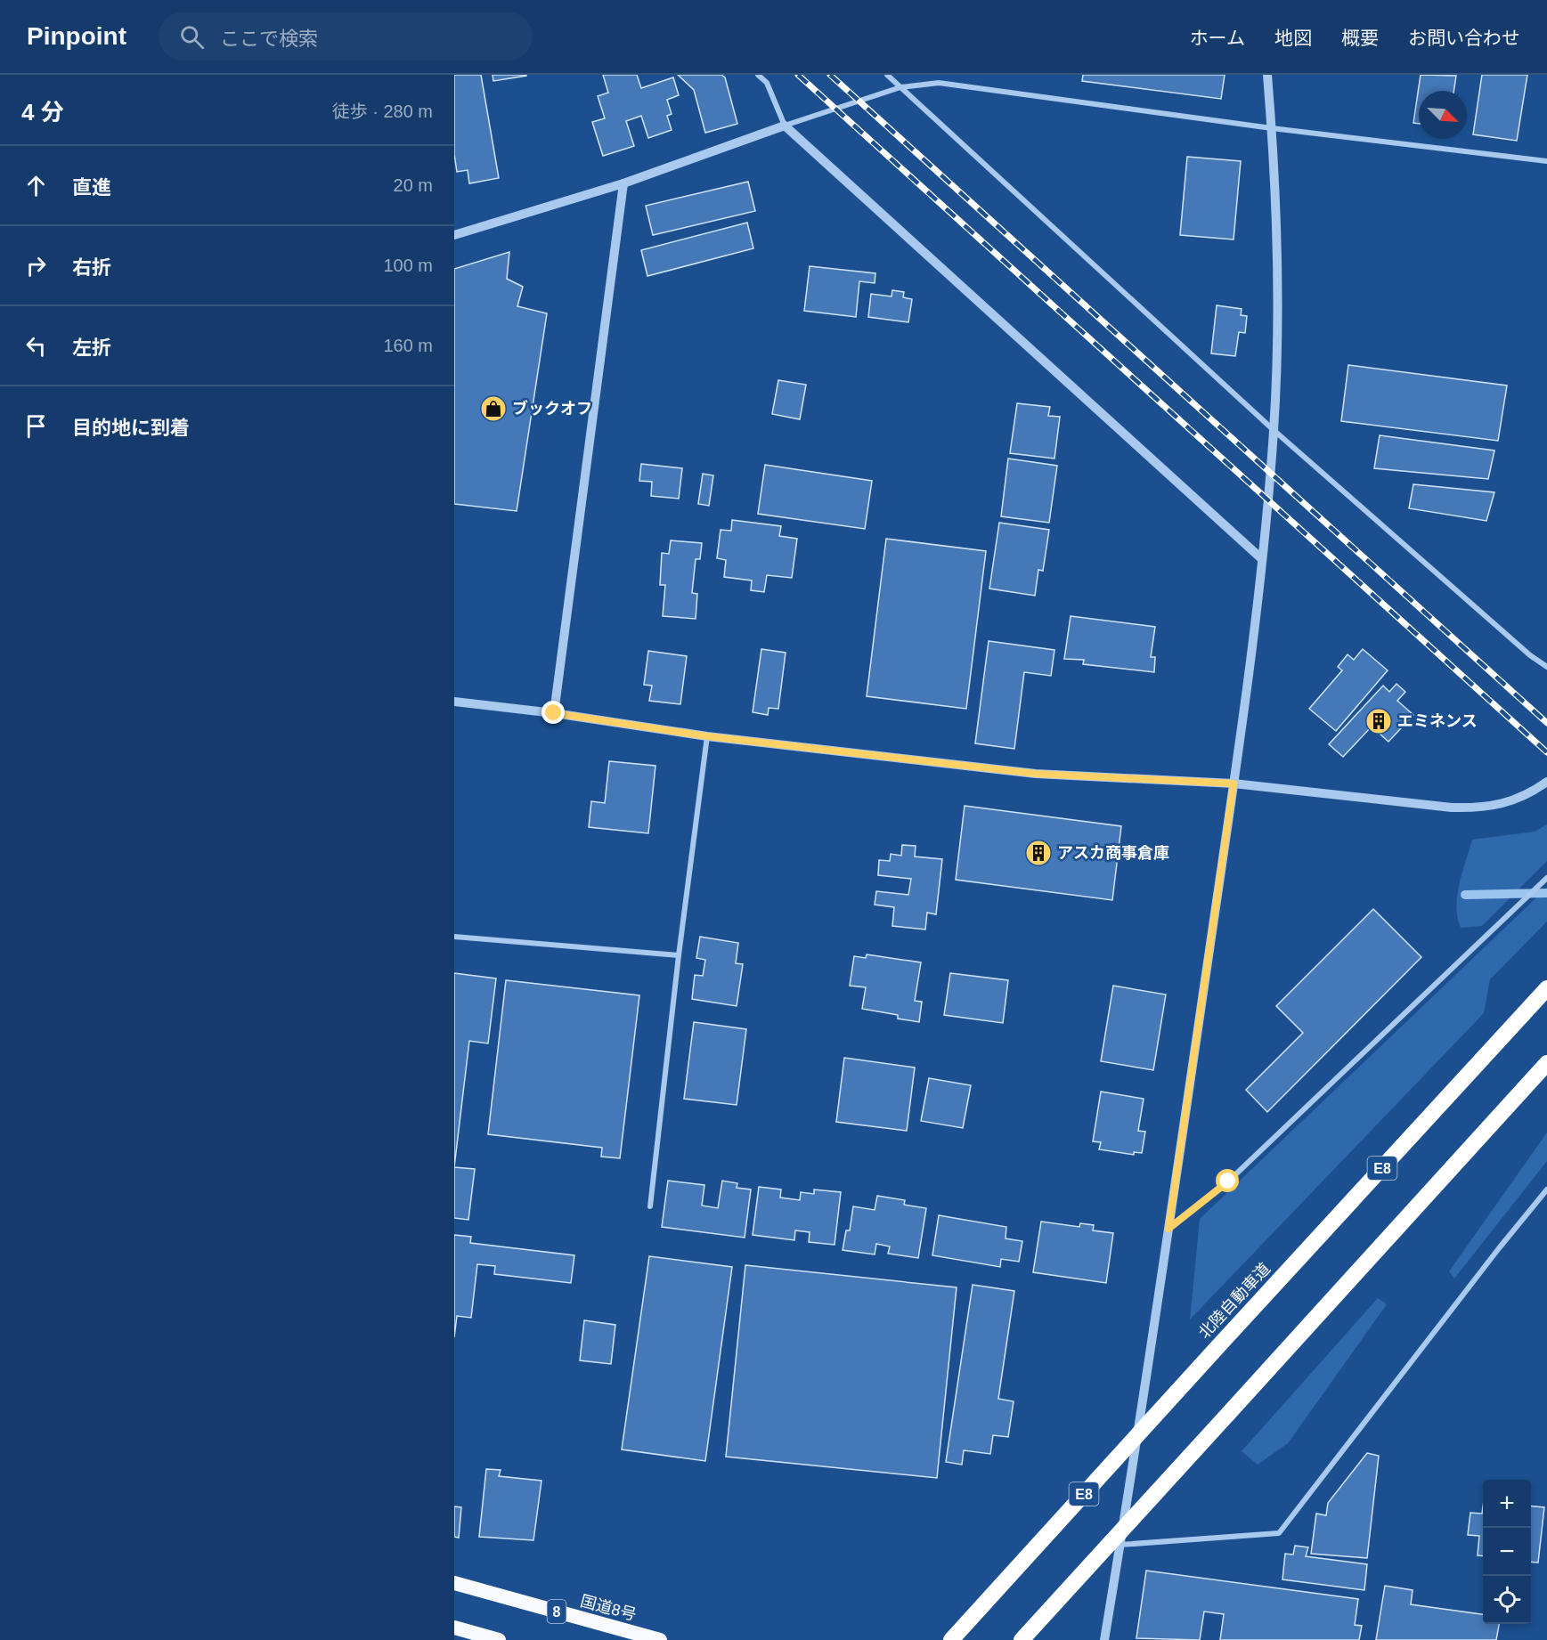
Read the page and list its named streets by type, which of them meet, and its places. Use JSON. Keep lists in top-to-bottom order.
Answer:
{
  "streets": {
    "highway": [
      "E8",
      "北陸自動車道",
      "国道8号",
      "8"
    ]
  },
  "places": {
    "shop": ["ブックオフ"],
    "building": ["エミネンス", "アスカ商事倉庫"]
  },
  "north": "bottom right",
  "page": {
    "header": "Pinpoint",
    "search": "ここで検索",
    "nav": [
      "ホーム",
      "地図",
      "概要",
      "お問い合わせ"
    ],
    "heading": ["4 分", "徒歩 · 280 m"],
    "list": [
      ["直進", "20 m"],
      ["右折", "100 m"],
      ["左折", "160 m"],
      "目的地に到着"
    ],
    "map_buttons": ["+", "−"]
  }
}
